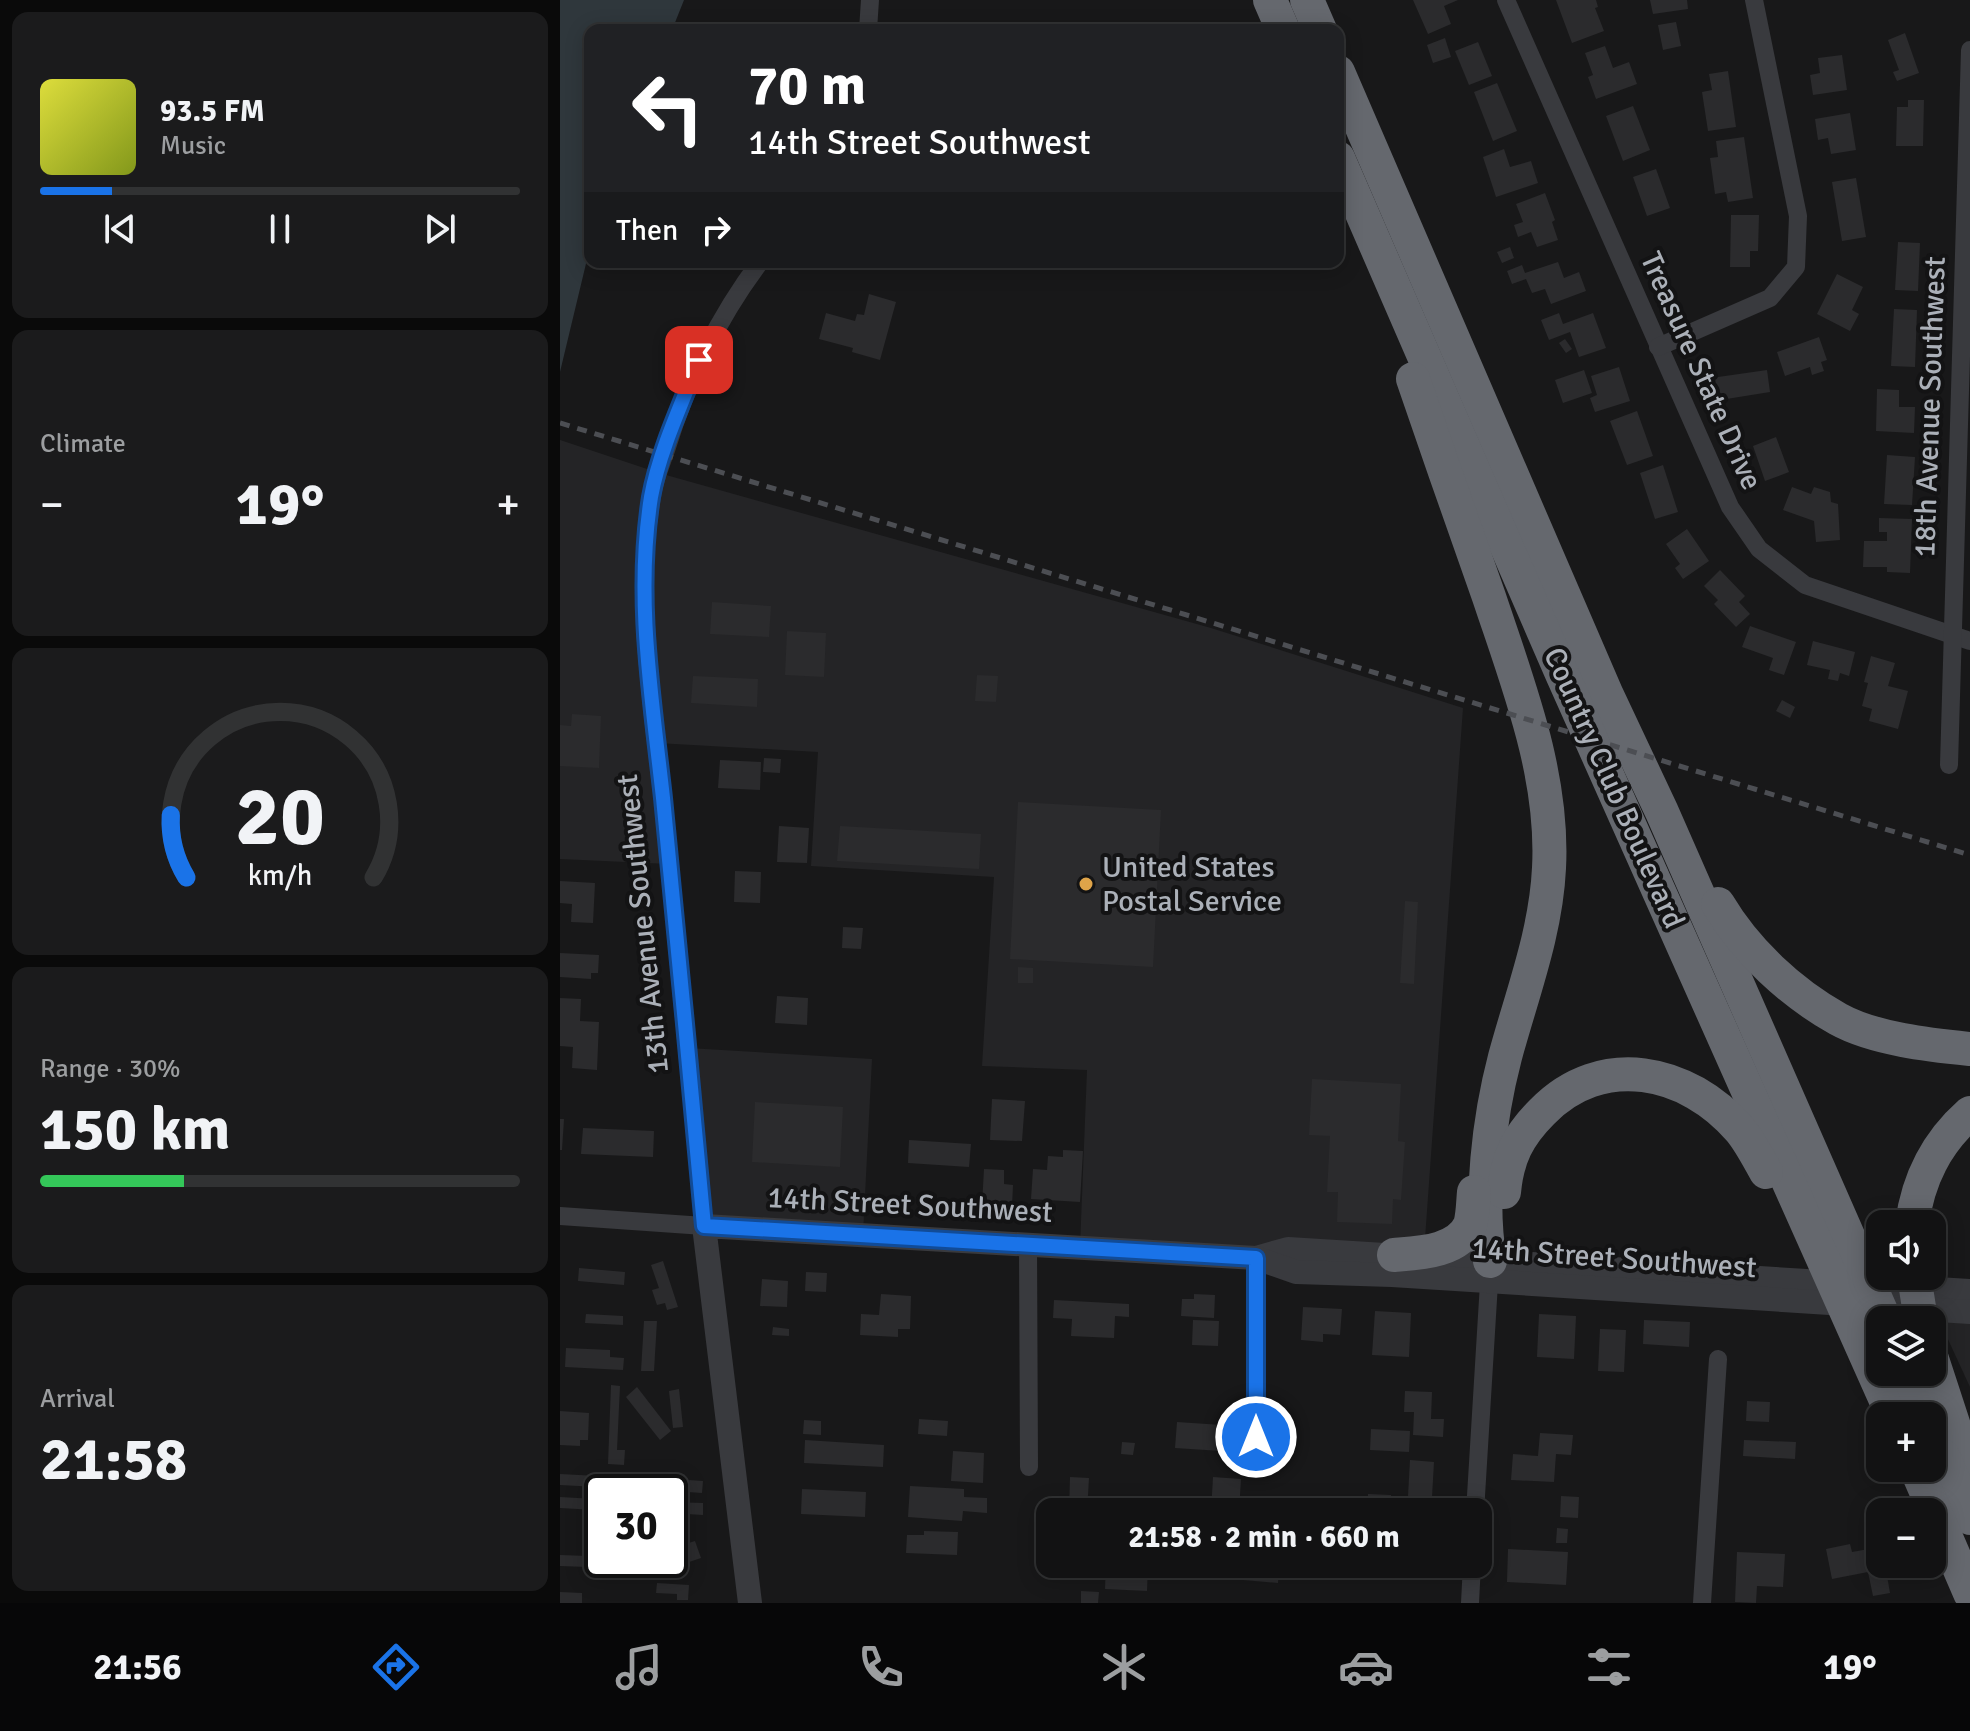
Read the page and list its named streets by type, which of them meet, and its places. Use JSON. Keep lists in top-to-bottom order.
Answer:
{
  "streets": {
    "highway": ["Country Club Boulevard"],
    "street": [
      "Treasure State Drive",
      "18th Avenue Southwest",
      "13th Avenue Southwest",
      "14th Street Southwest"
    ]
  },
  "crossings": [
    ["Treasure State Drive", "18th Avenue Southwest"],
    ["13th Avenue Southwest", "14th Street Southwest"]
  ],
  "places": ["United States Postal Service"],
  "page": {
    "turn": ["70 m", "14th Street Southwest"],
    "song": ["93.5 FM", "Music"],
    "then": "Then",
    "tile": [
      "Climate",
      ["Range · 30%", "150 km"],
      ["Arrival", "21:58"]
    ],
    "heat": ["−", "19°", "+"],
    "map_buttons": ["+", "−"],
    "limit": "30",
    "trip": "21:58 · 2 min · 660 m",
    "tabs": ["21:56", "19°"],
    "gauge": ["20", "km/h"]
  }
}
